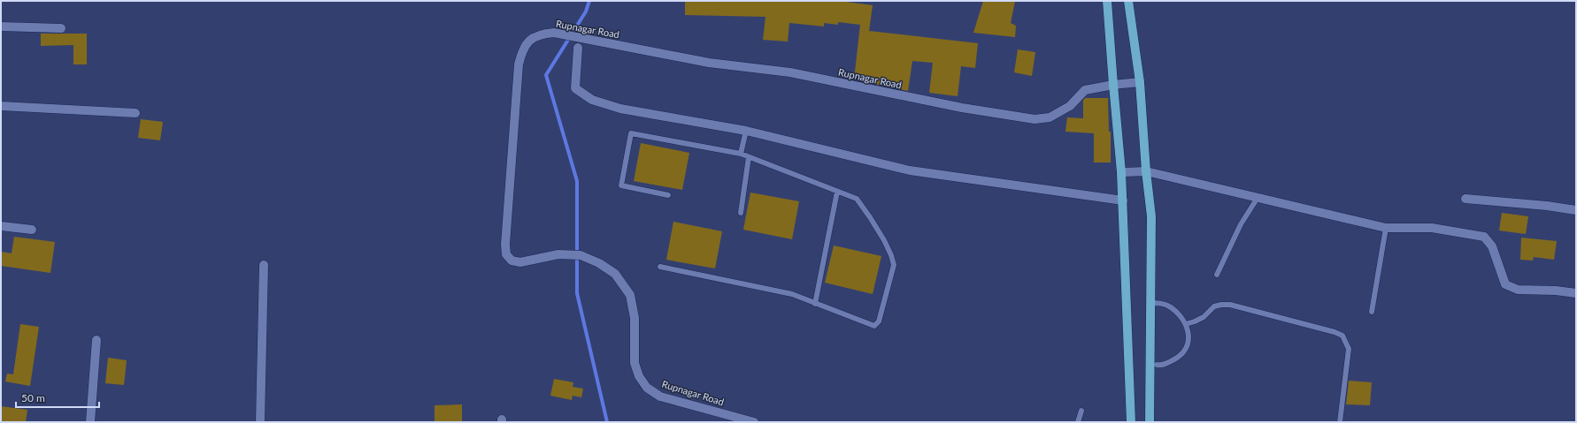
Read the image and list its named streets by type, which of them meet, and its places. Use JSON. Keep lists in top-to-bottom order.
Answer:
{
  "streets": {
    "street": ["Rupnagar Road"]
  },
  "scale_bar": "50 m"
}
